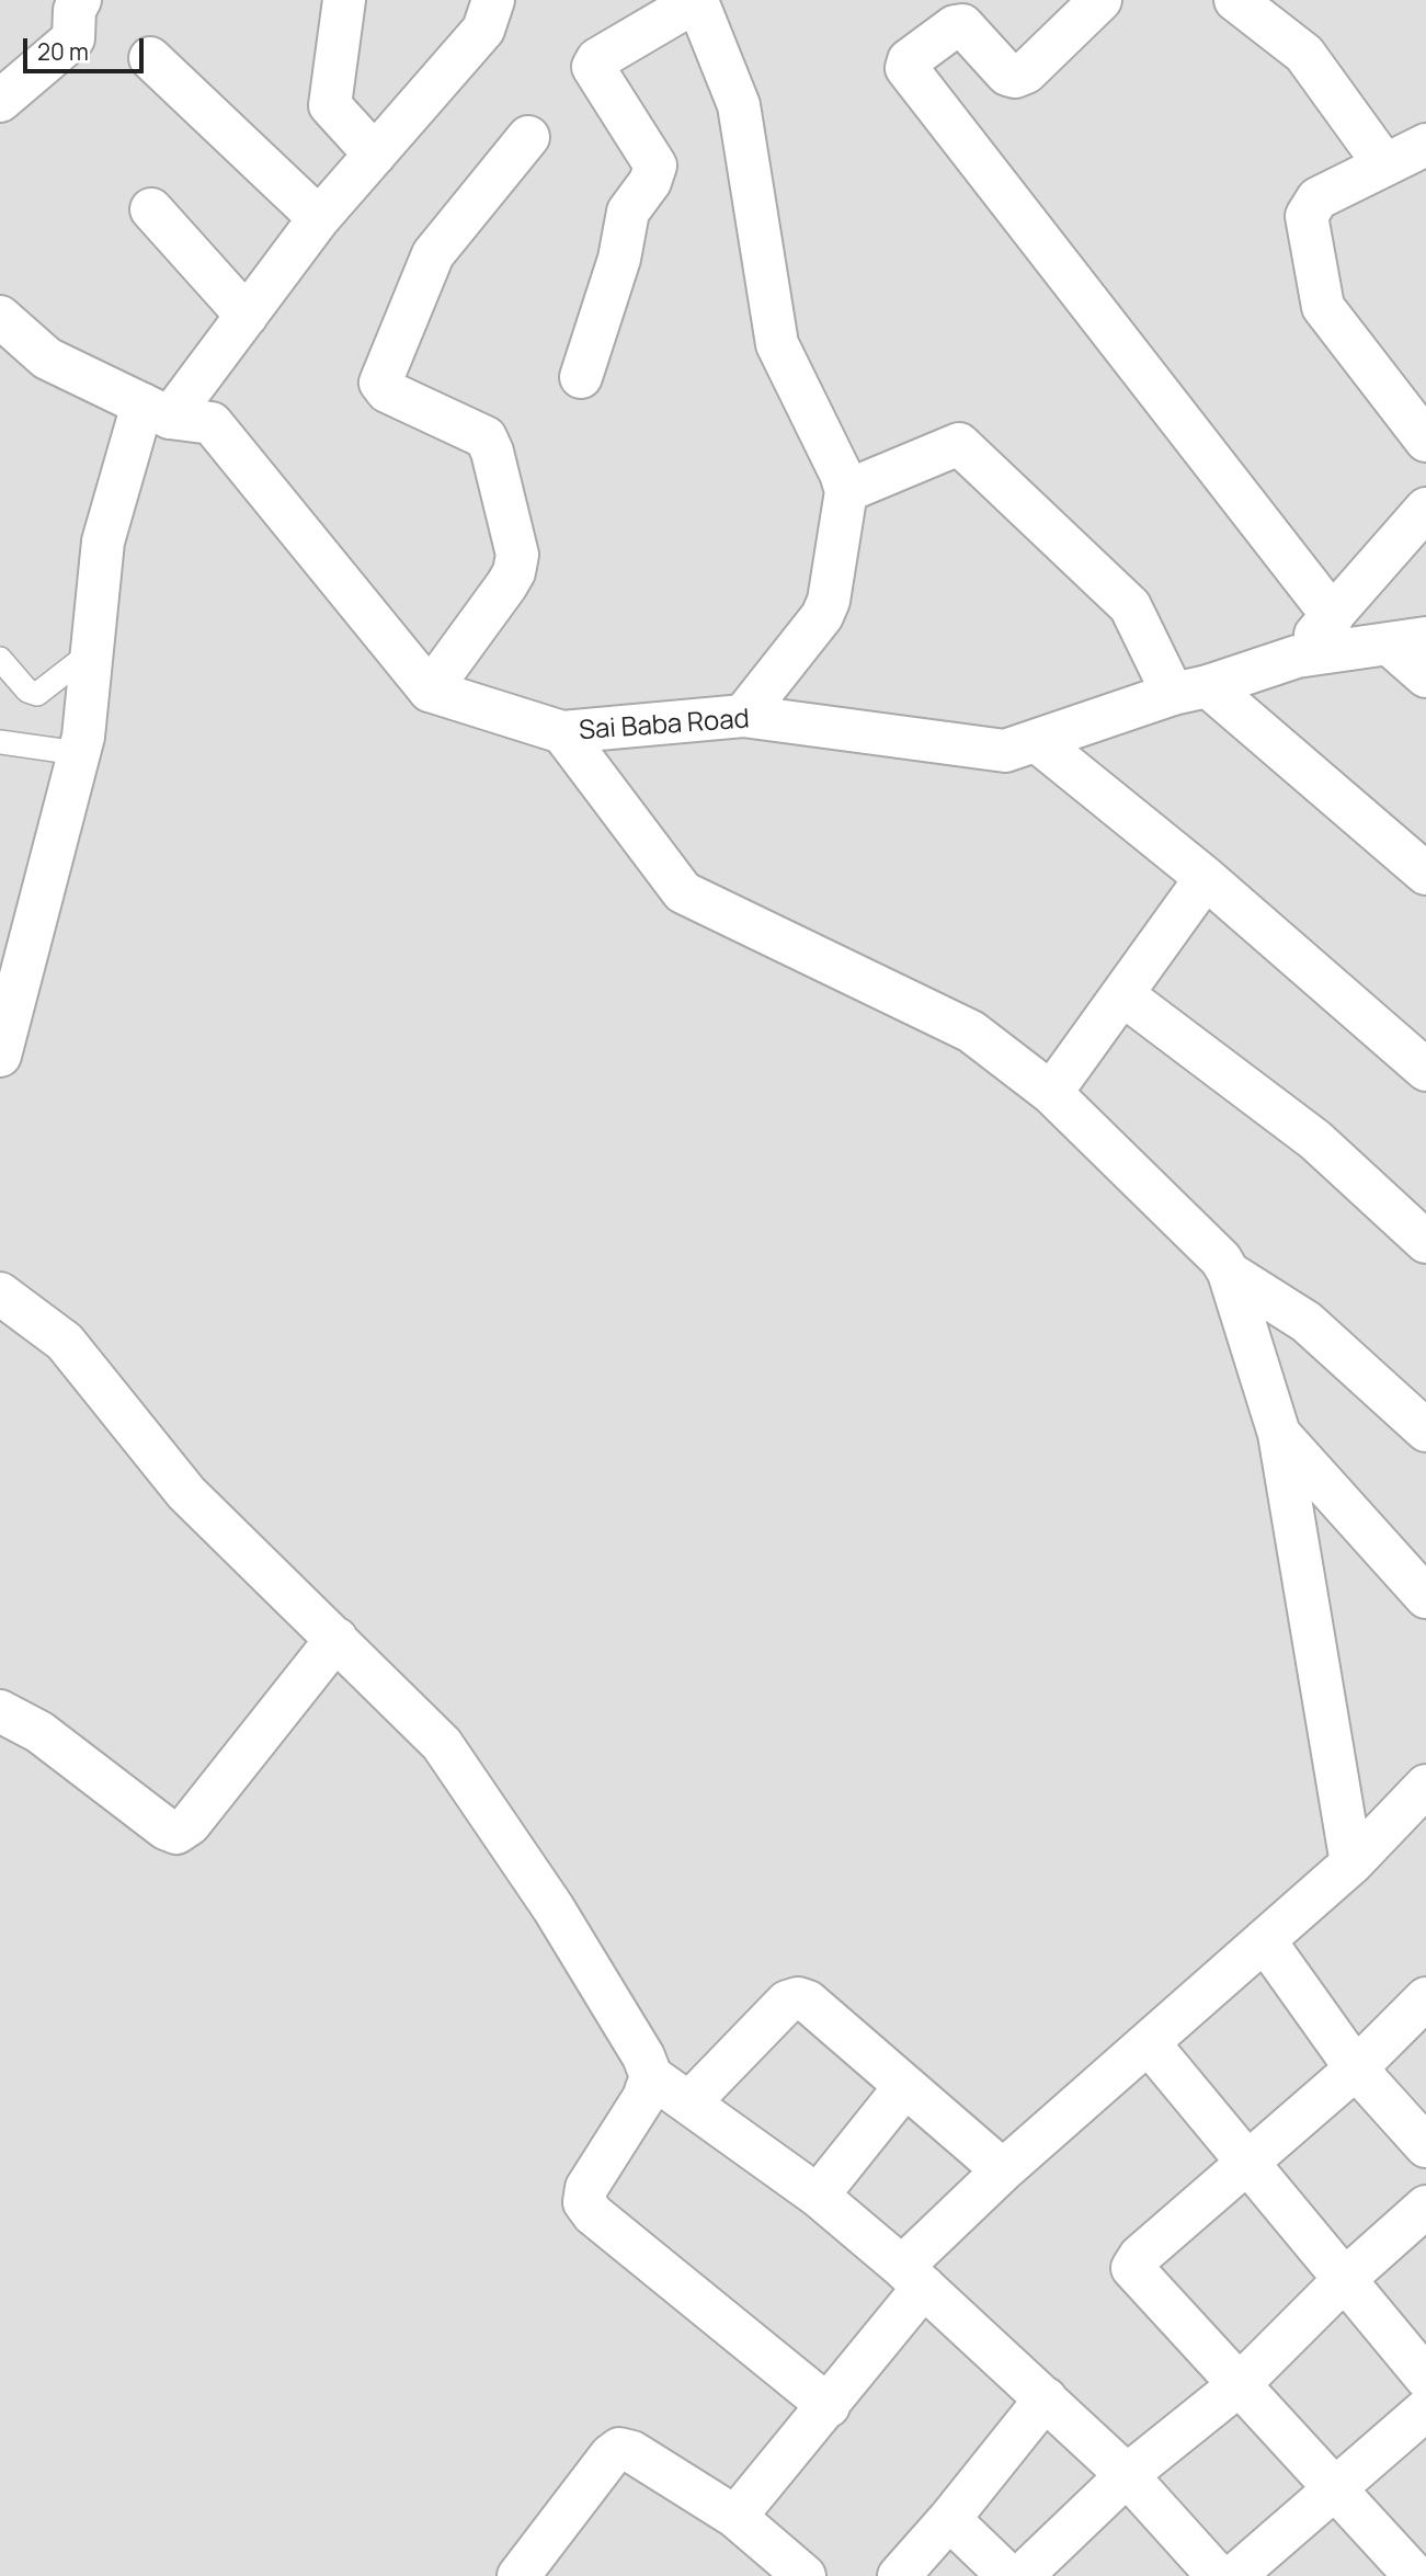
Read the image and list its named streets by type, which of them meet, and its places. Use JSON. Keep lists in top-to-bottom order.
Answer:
{
  "streets": {
    "street": ["Sai Baba Road"]
  },
  "scale_bar": "20 m"
}
